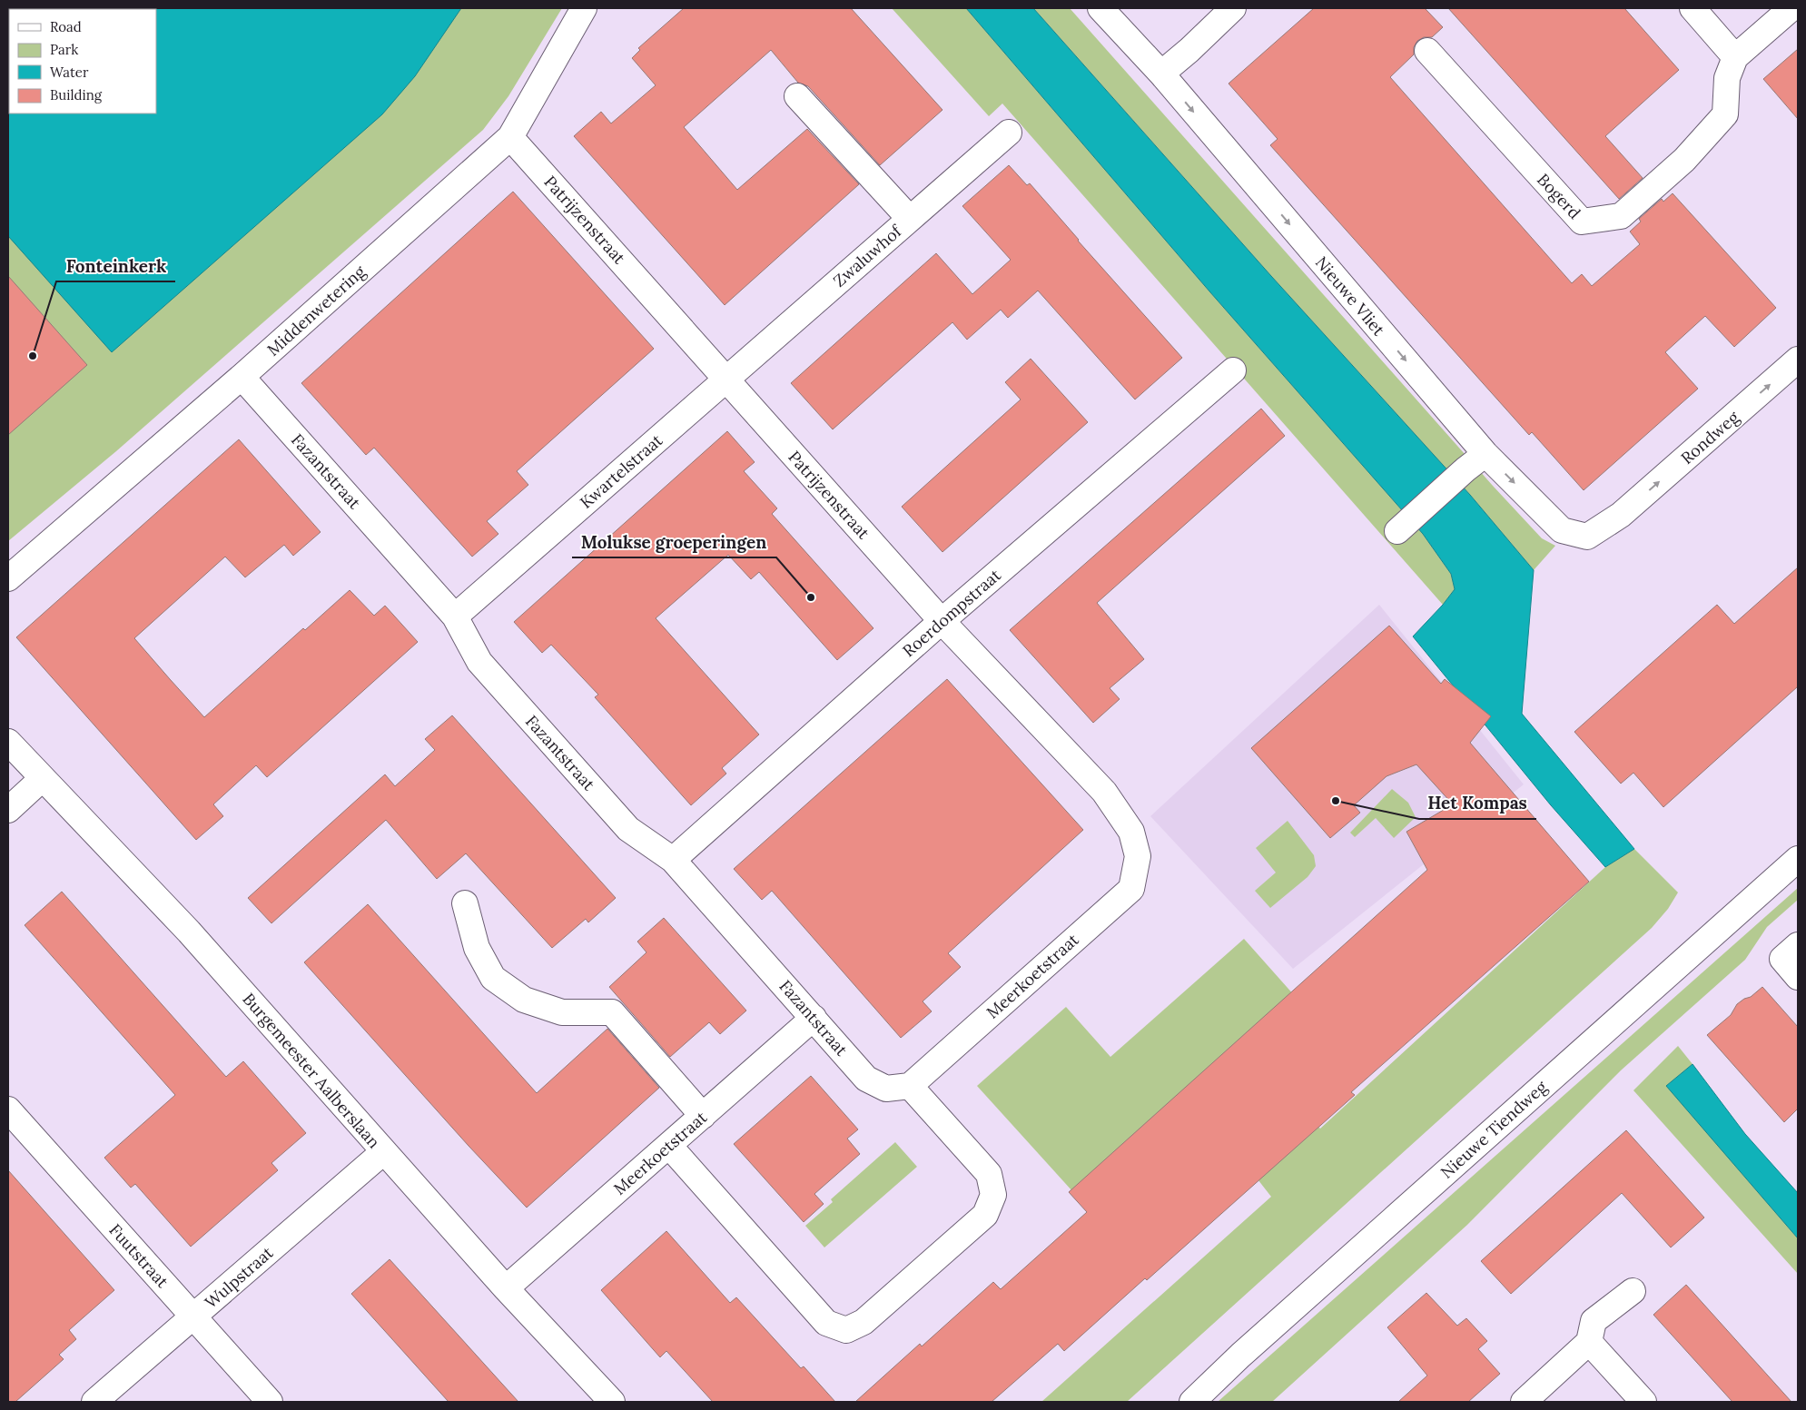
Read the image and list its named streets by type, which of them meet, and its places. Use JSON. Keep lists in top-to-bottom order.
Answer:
{
  "streets": {
    "street": [
      "Bogerd",
      "Patrijzenstraat",
      "Zwaluwhof",
      "Nieuwe Vliet",
      "Middenwetering",
      "Rondweg",
      "Fazantstraat",
      "Kwartelstraat",
      "Roerdompstraat",
      "Meerkoetstraat",
      "Burgemeester Aalberslaan",
      "Nieuwe Tiendweg",
      "Fuutstraat",
      "Wulpstraat"
    ]
  },
  "crossings": [
    ["Patrijzenstraat", "Zwaluwhof"],
    ["Patrijzenstraat", "Middenwetering"],
    ["Patrijzenstraat", "Kwartelstraat"],
    ["Patrijzenstraat", "Roerdompstraat"],
    ["Patrijzenstraat", "Meerkoetstraat"],
    ["Zwaluwhof", "Kwartelstraat"],
    ["Nieuwe Vliet", "Rondweg"],
    ["Middenwetering", "Fazantstraat"],
    ["Fazantstraat", "Kwartelstraat"],
    ["Fazantstraat", "Roerdompstraat"],
    ["Fazantstraat", "Meerkoetstraat"],
    ["Meerkoetstraat", "Burgemeester Aalberslaan"],
    ["Burgemeester Aalberslaan", "Wulpstraat"],
    ["Fuutstraat", "Wulpstraat"]
  ],
  "one_way": ["Nieuwe Vliet", "Rondweg"],
  "places": ["Fonteinkerk", "Molukse groeperingen", "Het Kompas"],
  "legend": [
    "Road",
    "Park",
    "Water",
    "Building"
  ]
}
